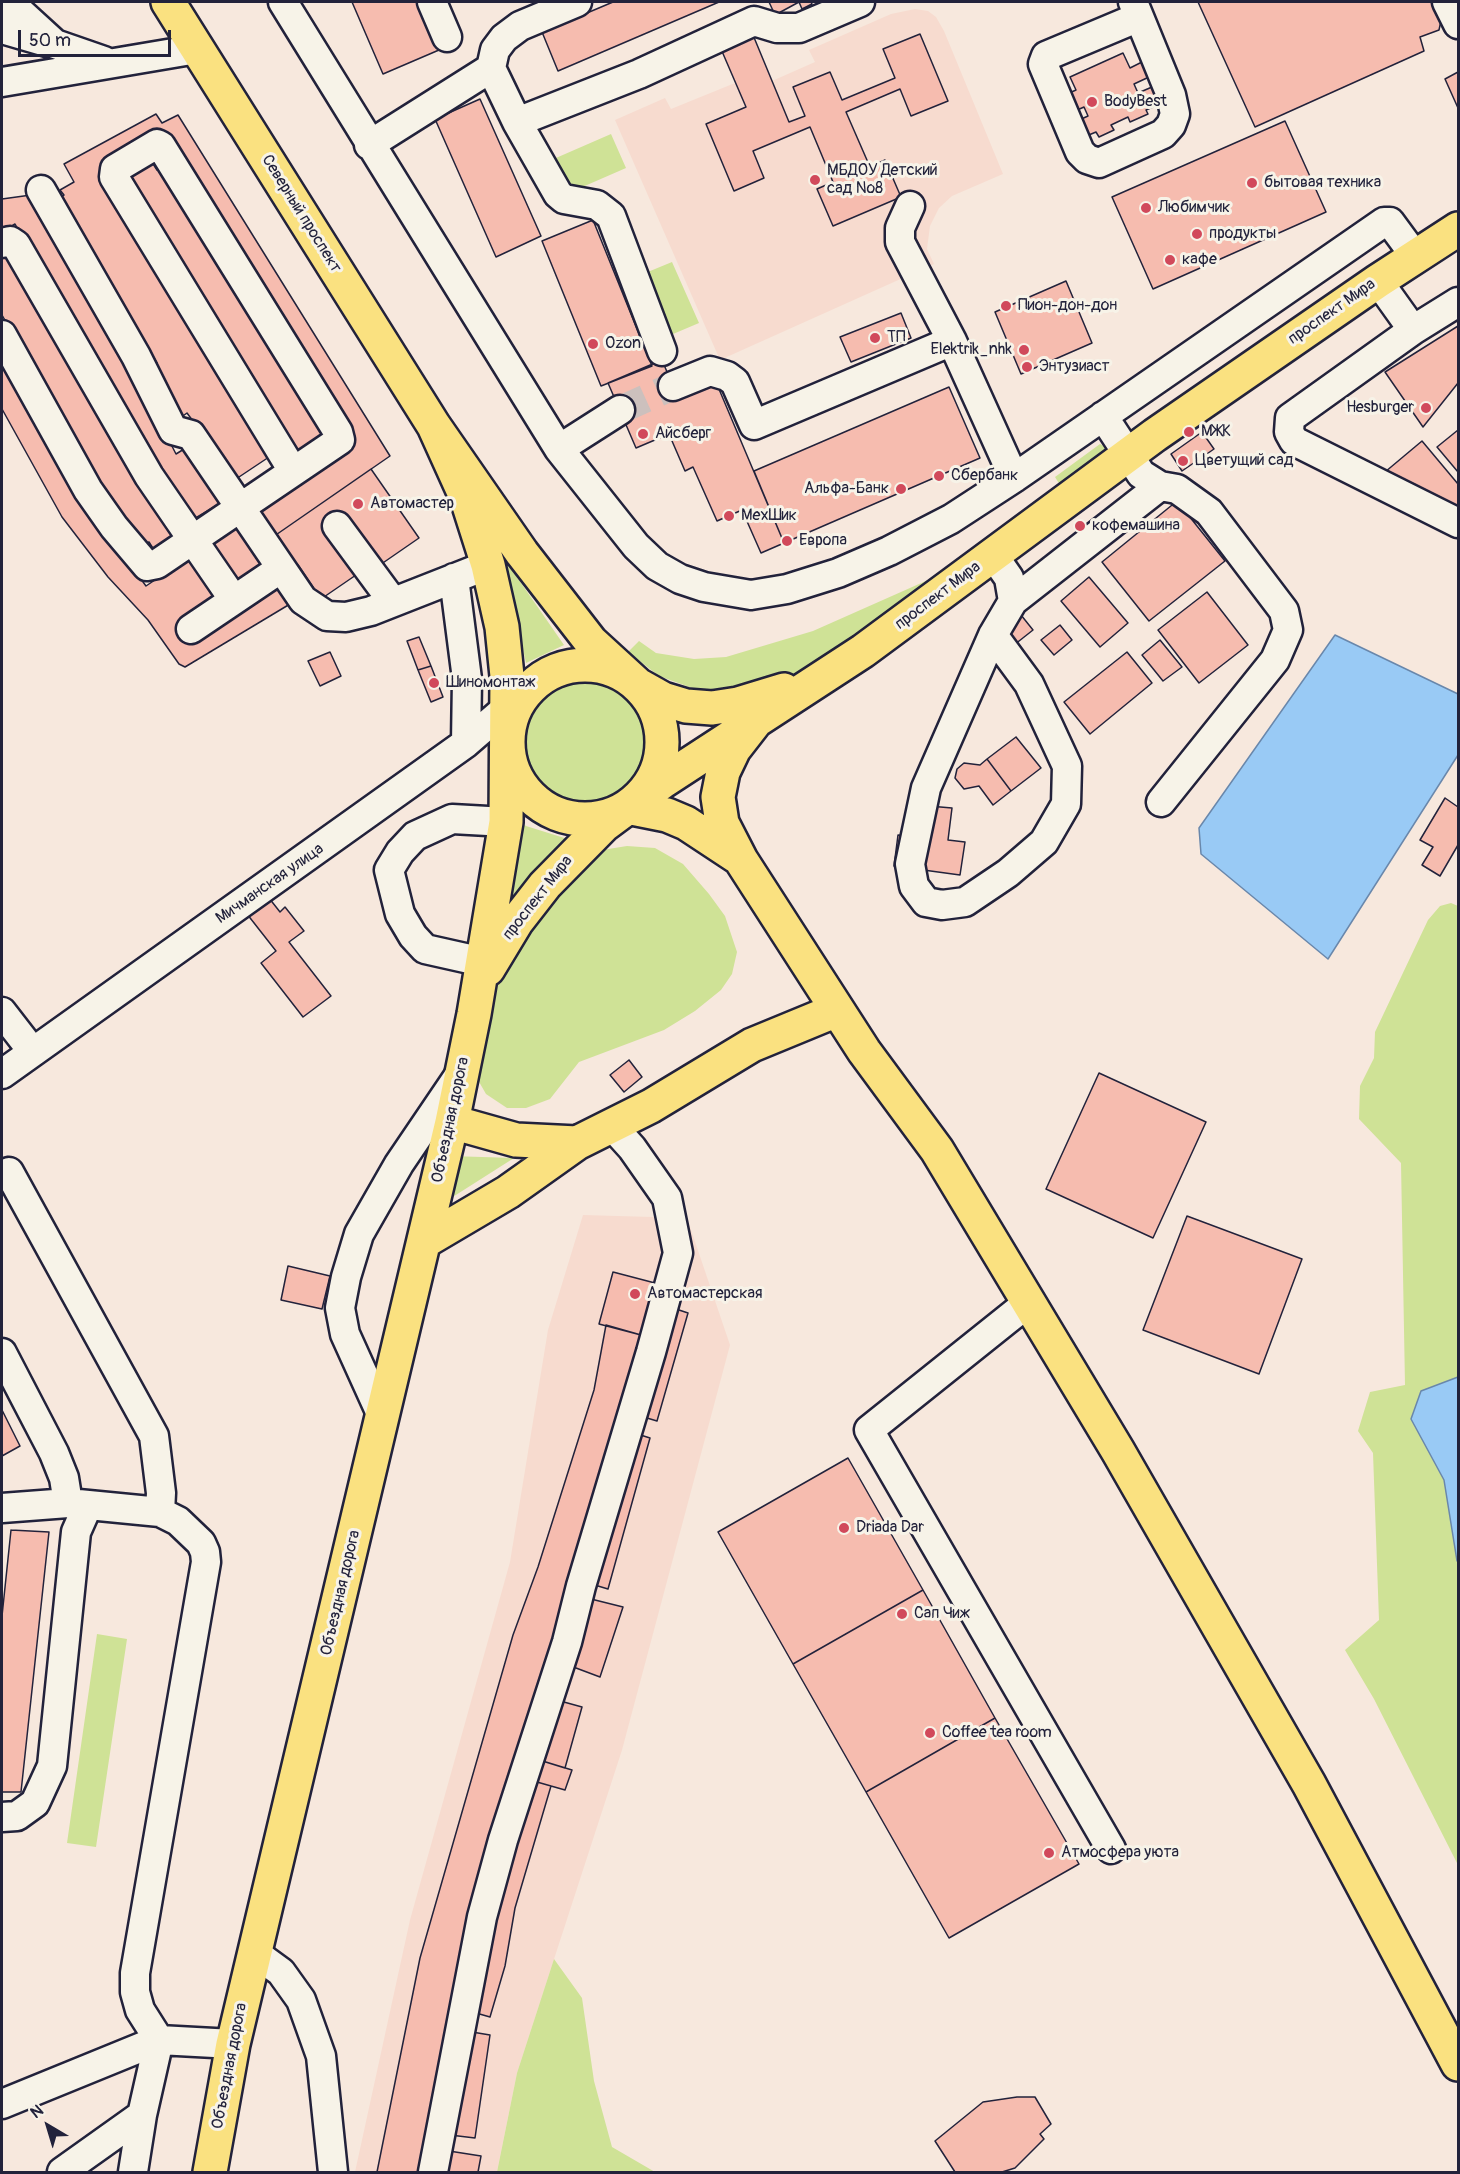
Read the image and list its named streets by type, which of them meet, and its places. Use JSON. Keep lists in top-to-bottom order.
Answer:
{
  "streets": {
    "main road": ["Северный проспект", "проспект Мира", "Объездная дорога"],
    "street": ["Мичманская улица"]
  },
  "crossings": [
    ["проспект Мира", "Мичманская улица"],
    ["проспект Мира", "Объездная дорога"]
  ],
  "places": [
    "BodyBest",
    "МБДОУ Детский сад №8",
    "бытовая техника",
    "Любимчик",
    "продукты",
    "кафе",
    "Пион-дон-дон",
    "ТП",
    "Ozon",
    "Elektrik_nhk",
    "Энтузиаст",
    "Hesburger",
    "МЖК",
    "Айсберг",
    "Цветущий сад",
    "Сбербанк",
    "Альфа-Банк",
    "Автомастер",
    "МехШик",
    "кофемашина",
    "Европа",
    "Шиномонтаж",
    "Автомастерская",
    "Driada Dar",
    "Сап Чиж",
    "Coffee tea room",
    "Атмосфера уюта"
  ],
  "scale_bar": "50 m",
  "north": "top left"
}
